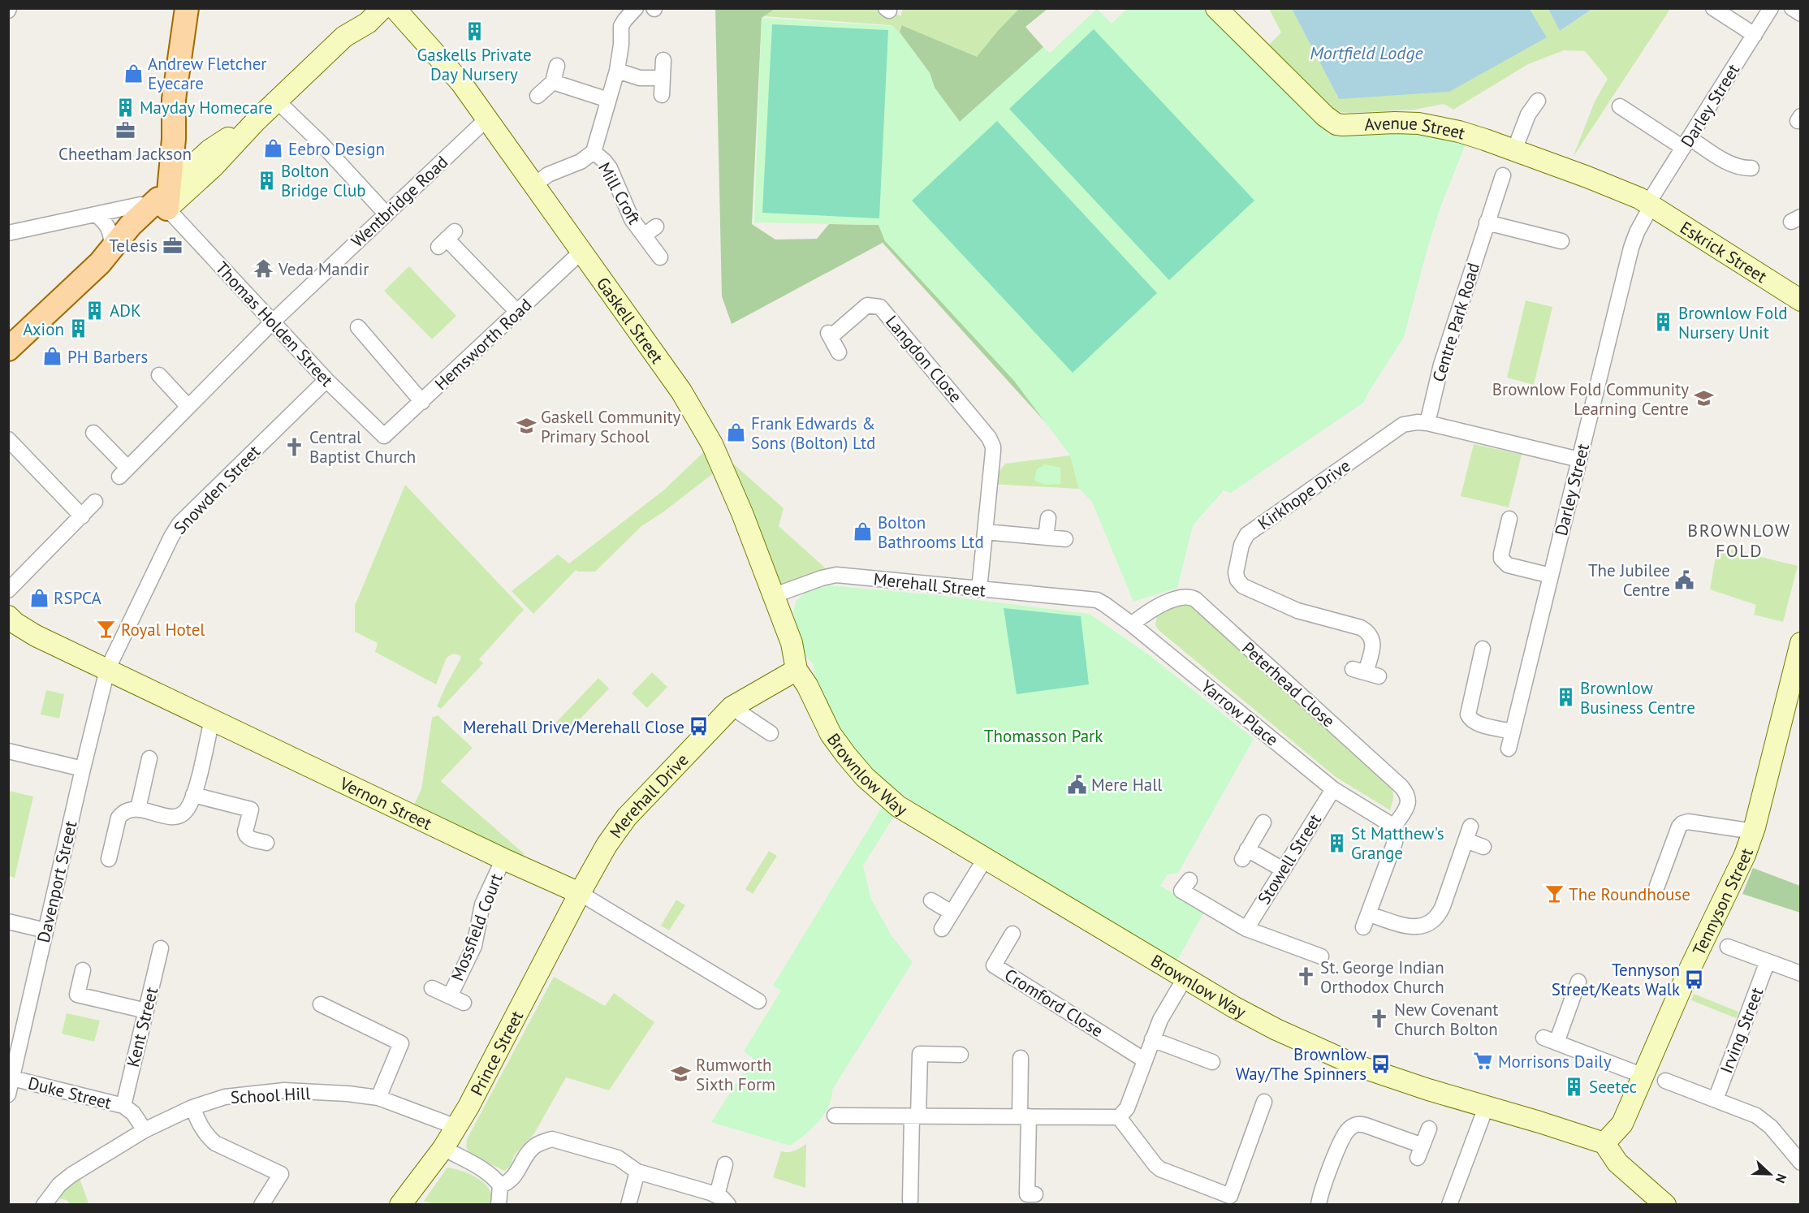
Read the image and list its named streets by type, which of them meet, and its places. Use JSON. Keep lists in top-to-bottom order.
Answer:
{
  "streets": {
    "street": [
      "Darley Street",
      "Avenue Street",
      "Mill Croft",
      "Wentbridge Road",
      "Eskrick Street",
      "Gaskell Street",
      "Centre Park Road",
      "Thomas Holden Street",
      "Hemsworth Road",
      "Langdon Close",
      "Snowden Street",
      "Kirkhope Drive",
      "Merehall Street",
      "Peterhead Close",
      "Yarrow Place",
      "Brownlow Way",
      "Merehall Drive",
      "Vernon Street",
      "Stowell Street",
      "Davenport Street",
      "Tennyson Street",
      "Mossfield Court",
      "Cromford Close",
      "Kent Street",
      "Irving Street",
      "Prince Street",
      "Duke Street",
      "School Hill"
    ]
  },
  "crossings": [
    ["Darley Street", "Avenue Street"],
    ["Darley Street", "Eskrick Street"],
    ["Darley Street", "Kirkhope Drive"],
    ["Avenue Street", "Eskrick Street"],
    ["Wentbridge Road", "Gaskell Street"],
    ["Wentbridge Road", "Thomas Holden Street"],
    ["Gaskell Street", "Hemsworth Road"],
    ["Gaskell Street", "Merehall Street"],
    ["Gaskell Street", "Brownlow Way"],
    ["Gaskell Street", "Merehall Drive"],
    ["Centre Park Road", "Kirkhope Drive"],
    ["Thomas Holden Street", "Hemsworth Road"],
    ["Thomas Holden Street", "Snowden Street"],
    ["Langdon Close", "Merehall Street"],
    ["Snowden Street", "Vernon Street"],
    ["Snowden Street", "Davenport Street"],
    ["Merehall Street", "Yarrow Place"],
    ["Peterhead Close", "Yarrow Place"],
    ["Yarrow Place", "Stowell Street"],
    ["Brownlow Way", "Merehall Drive"],
    ["Brownlow Way", "Tennyson Street"],
    ["Merehall Drive", "Vernon Street"],
    ["Merehall Drive", "Prince Street"],
    ["Vernon Street", "Davenport Street"],
    ["Vernon Street", "Mossfield Court"],
    ["Vernon Street", "Prince Street"],
    ["Davenport Street", "Duke Street"],
    ["Kent Street", "Duke Street"],
    ["Prince Street", "School Hill"],
    ["Duke Street", "School Hill"]
  ],
  "districts": ["BROWNLOW FOLD"],
  "water": ["Mortfield Lodge"],
  "parks": ["Thomasson Park"],
  "places": {
    "building": [
      "Gaskells Private Day Nursery",
      "Mayday Homecare",
      "Bolton Bridge Club",
      "ADK",
      "Brownlow Fold Nursery Unit",
      "Axion",
      "Brownlow Business Centre",
      "St Matthew's Grange",
      "Seetec"
    ],
    "shop": [
      "Andrew Fletcher Eyecare",
      "Eebro Design",
      "PH Barbers",
      "Frank Edwards & Sons (Bolton) Ltd",
      "Bolton Bathrooms Ltd",
      "RSPCA"
    ],
    "office": ["Cheetham Jackson", "Telesis"],
    "temple": ["Veda Mandir"],
    "school or university": ["Brownlow Fold Community Learning Centre", "Gaskell Community Primary School", "Rumworth Sixth Form"],
    "church": ["Central Baptist Church", "St. George Indian Orthodox Church", "New Covenant Church Bolton"],
    "public building": ["The Jubilee Centre", "Mere Hall"],
    "bar": ["Royal Hotel", "The Roundhouse"],
    "bus stop": ["Merehall Drive/Merehall Close", "Tennyson Street/Keats Walk", "Brownlow Way/The Spinners"],
    "supermarket": ["Morrisons Daily"]
  },
  "north": "right"
}
